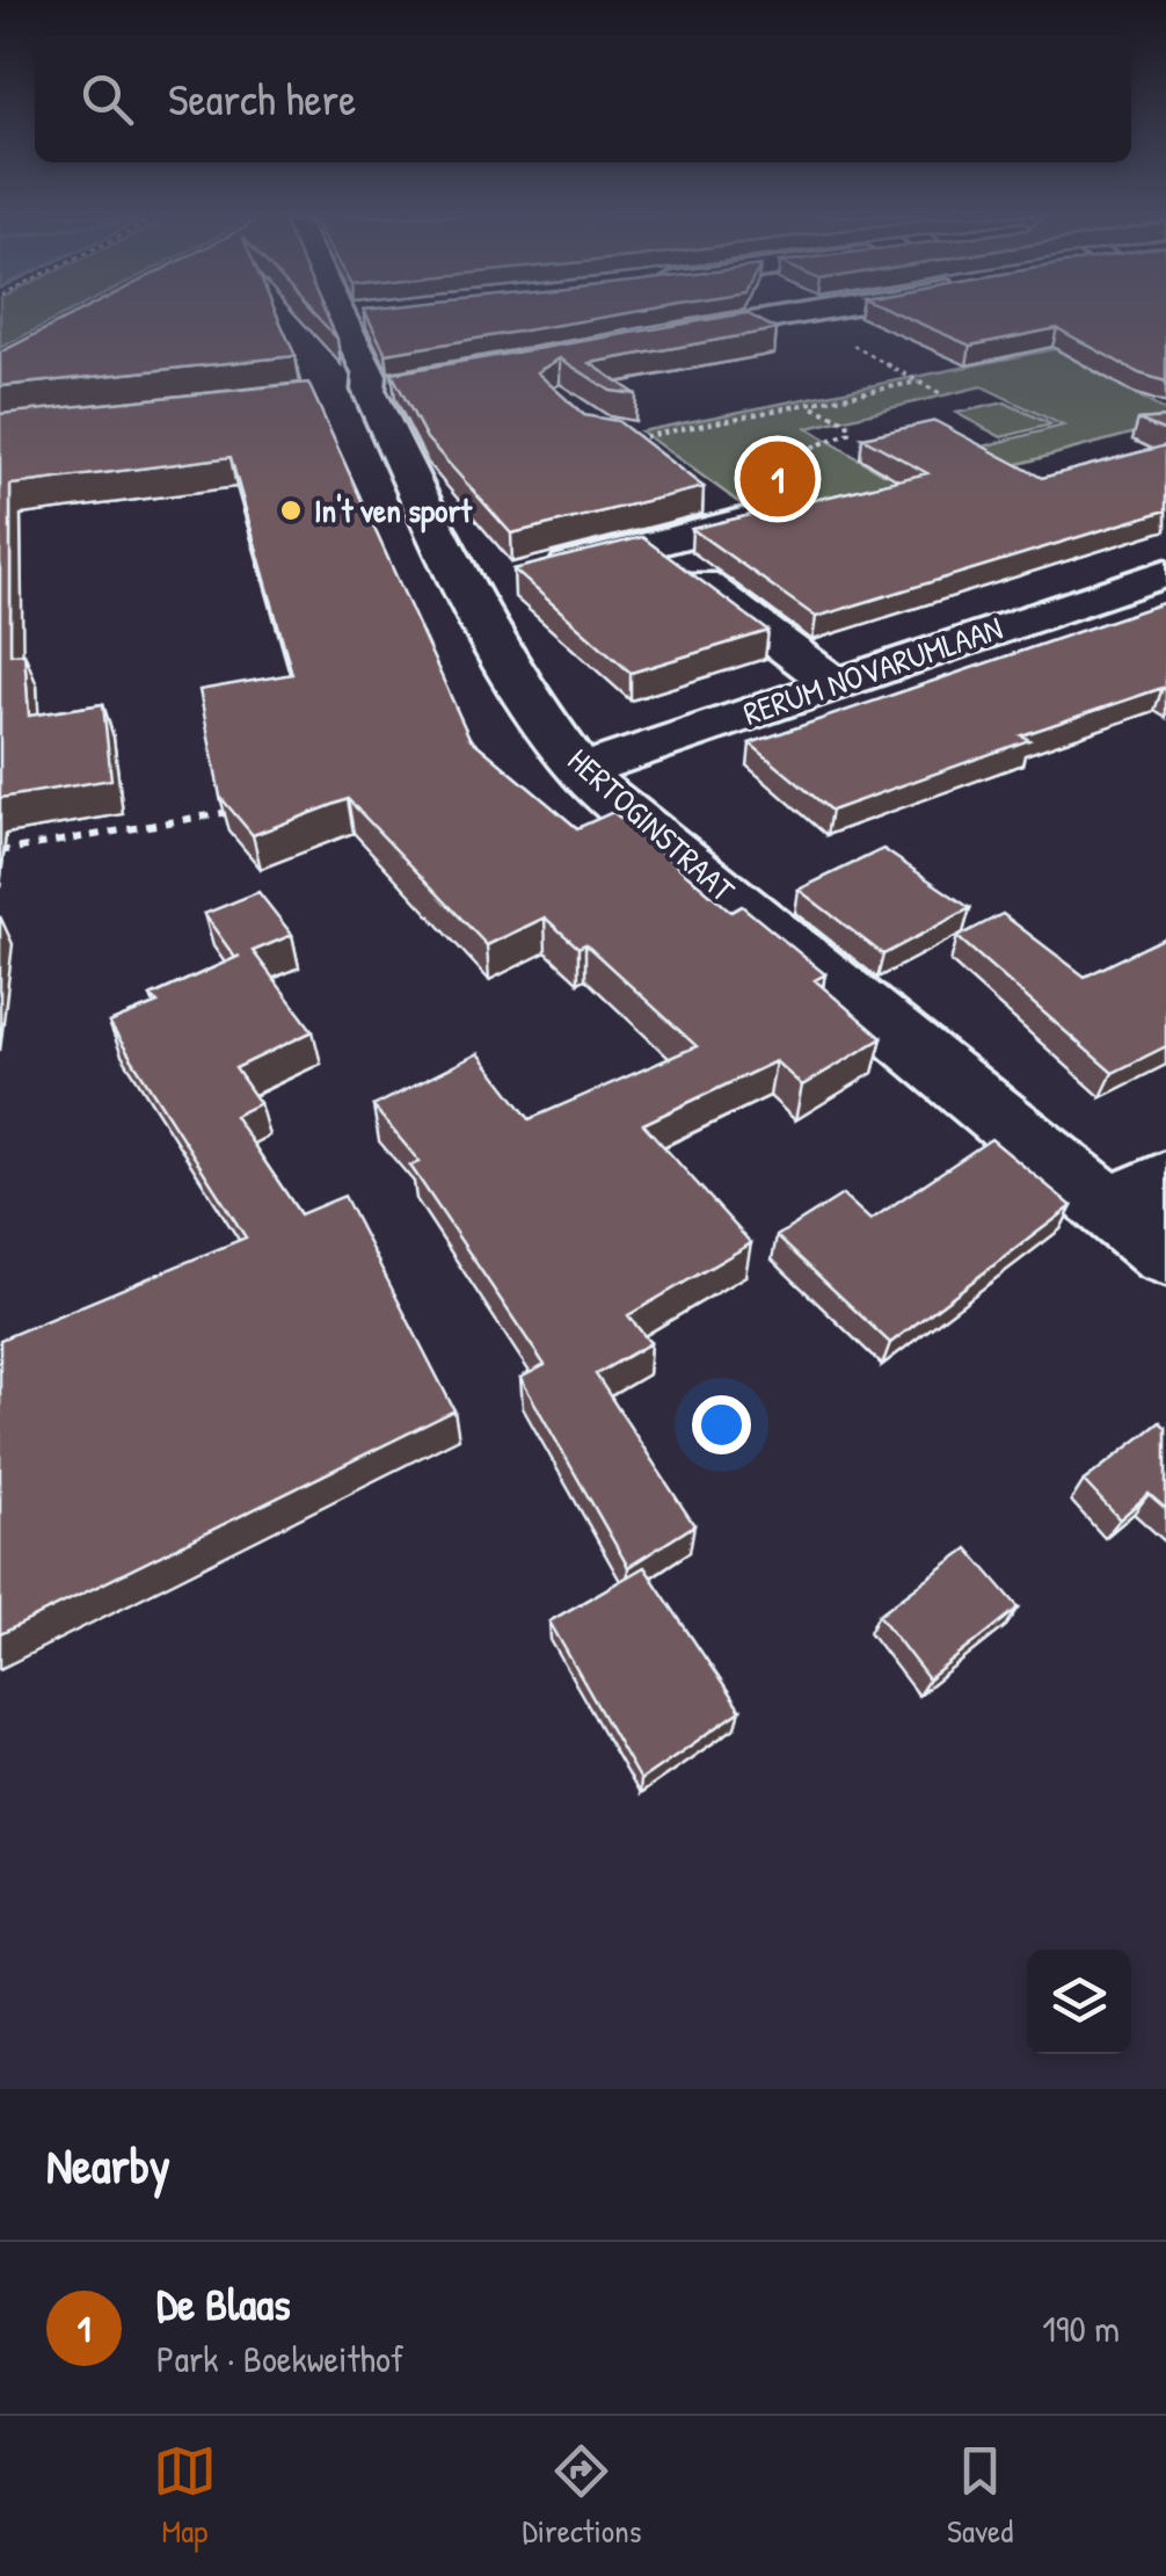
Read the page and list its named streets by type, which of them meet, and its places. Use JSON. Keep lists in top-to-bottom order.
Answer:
{
  "streets": {
    "street": ["RERUM NOVARUMLAAN", "HERTOGINSTRAAT"]
  },
  "crossings": [
    ["RERUM NOVARUMLAAN", "HERTOGINSTRAAT"]
  ],
  "places": ["In't ven sport"],
  "page": {
    "search": "Search here",
    "pins": "1",
    "heading": "Nearby",
    "list": [
      {
        "mark": "1",
        "name": "De Blaas",
        "note": "Park · Boekweithof",
        "value": "190 m"
      }
    ],
    "nav": ["Map", "Directions", "Saved"]
  }
}
